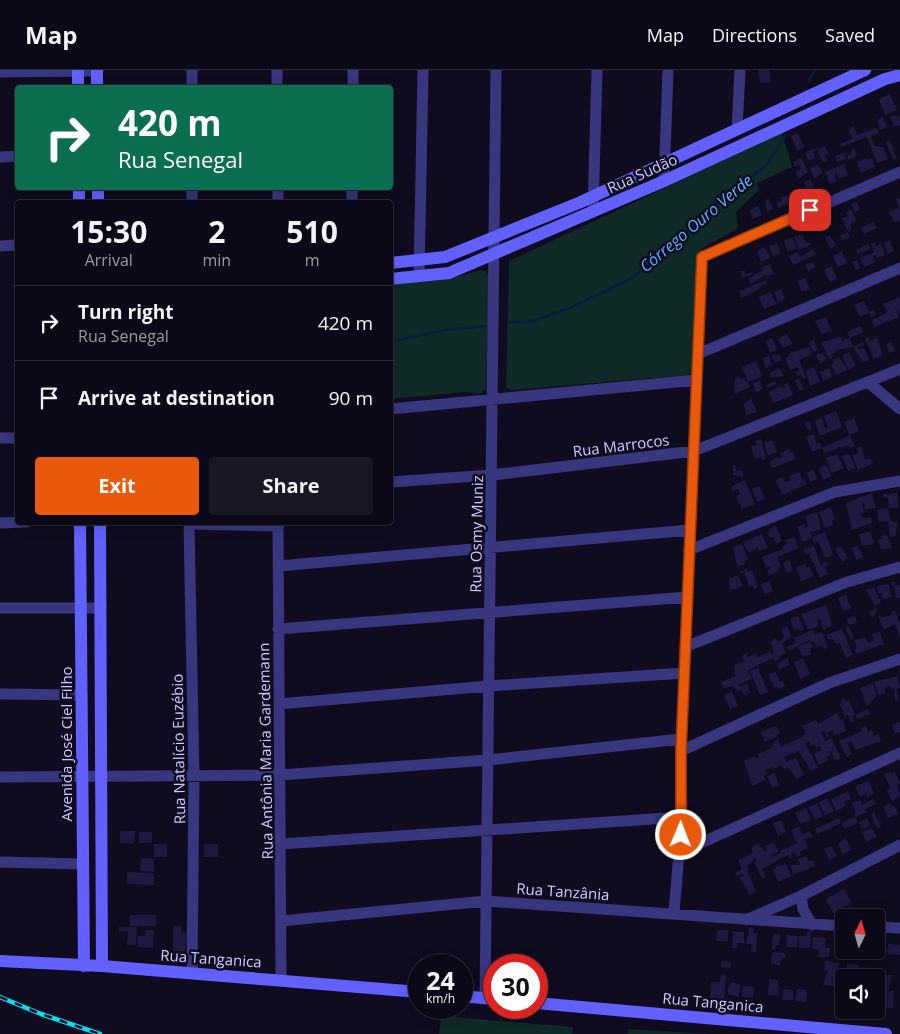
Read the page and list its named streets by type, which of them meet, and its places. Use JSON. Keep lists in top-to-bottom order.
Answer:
{
  "streets": {
    "street": [
      "Rua Sudão",
      "Rua Marrocos",
      "Rua Osmy Muniz",
      "Avenida José Ciel Filho",
      "Rua Natalício Euzébio",
      "Rua Antônia Maria Gardemann",
      "Rua Tanzânia",
      "Rua Tanganica"
    ]
  },
  "crossings": [
    ["Rua Sudão", "Rua Osmy Muniz"],
    ["Rua Marrocos", "Rua Osmy Muniz"],
    ["Rua Osmy Muniz", "Rua Tanzânia"],
    ["Avenida José Ciel Filho", "Rua Tanganica"],
    ["Rua Natalício Euzébio", "Rua Tanganica"],
    ["Rua Antônia Maria Gardemann", "Rua Tanzânia"],
    ["Rua Antônia Maria Gardemann", "Rua Tanganica"]
  ],
  "water": ["Córrego Ouro Verde"],
  "north": "top",
  "page": {
    "header": "Map",
    "nav": ["Map", "Directions", "Saved"],
    "turn": ["420 m", "Rua Senegal"],
    "eta": [
      "15:30",
      "Arrival",
      "2",
      "min",
      "510",
      "m"
    ],
    "list": [
      {
        "name": "Turn right",
        "note": "Rua Senegal",
        "value": "420 m"
      },
      {
        "name": "Arrive at destination",
        "value": "90 m"
      }
    ],
    "buttons": ["Exit", "Share"],
    "speed": "24 km/h",
    "limit": "30"
  }
}
